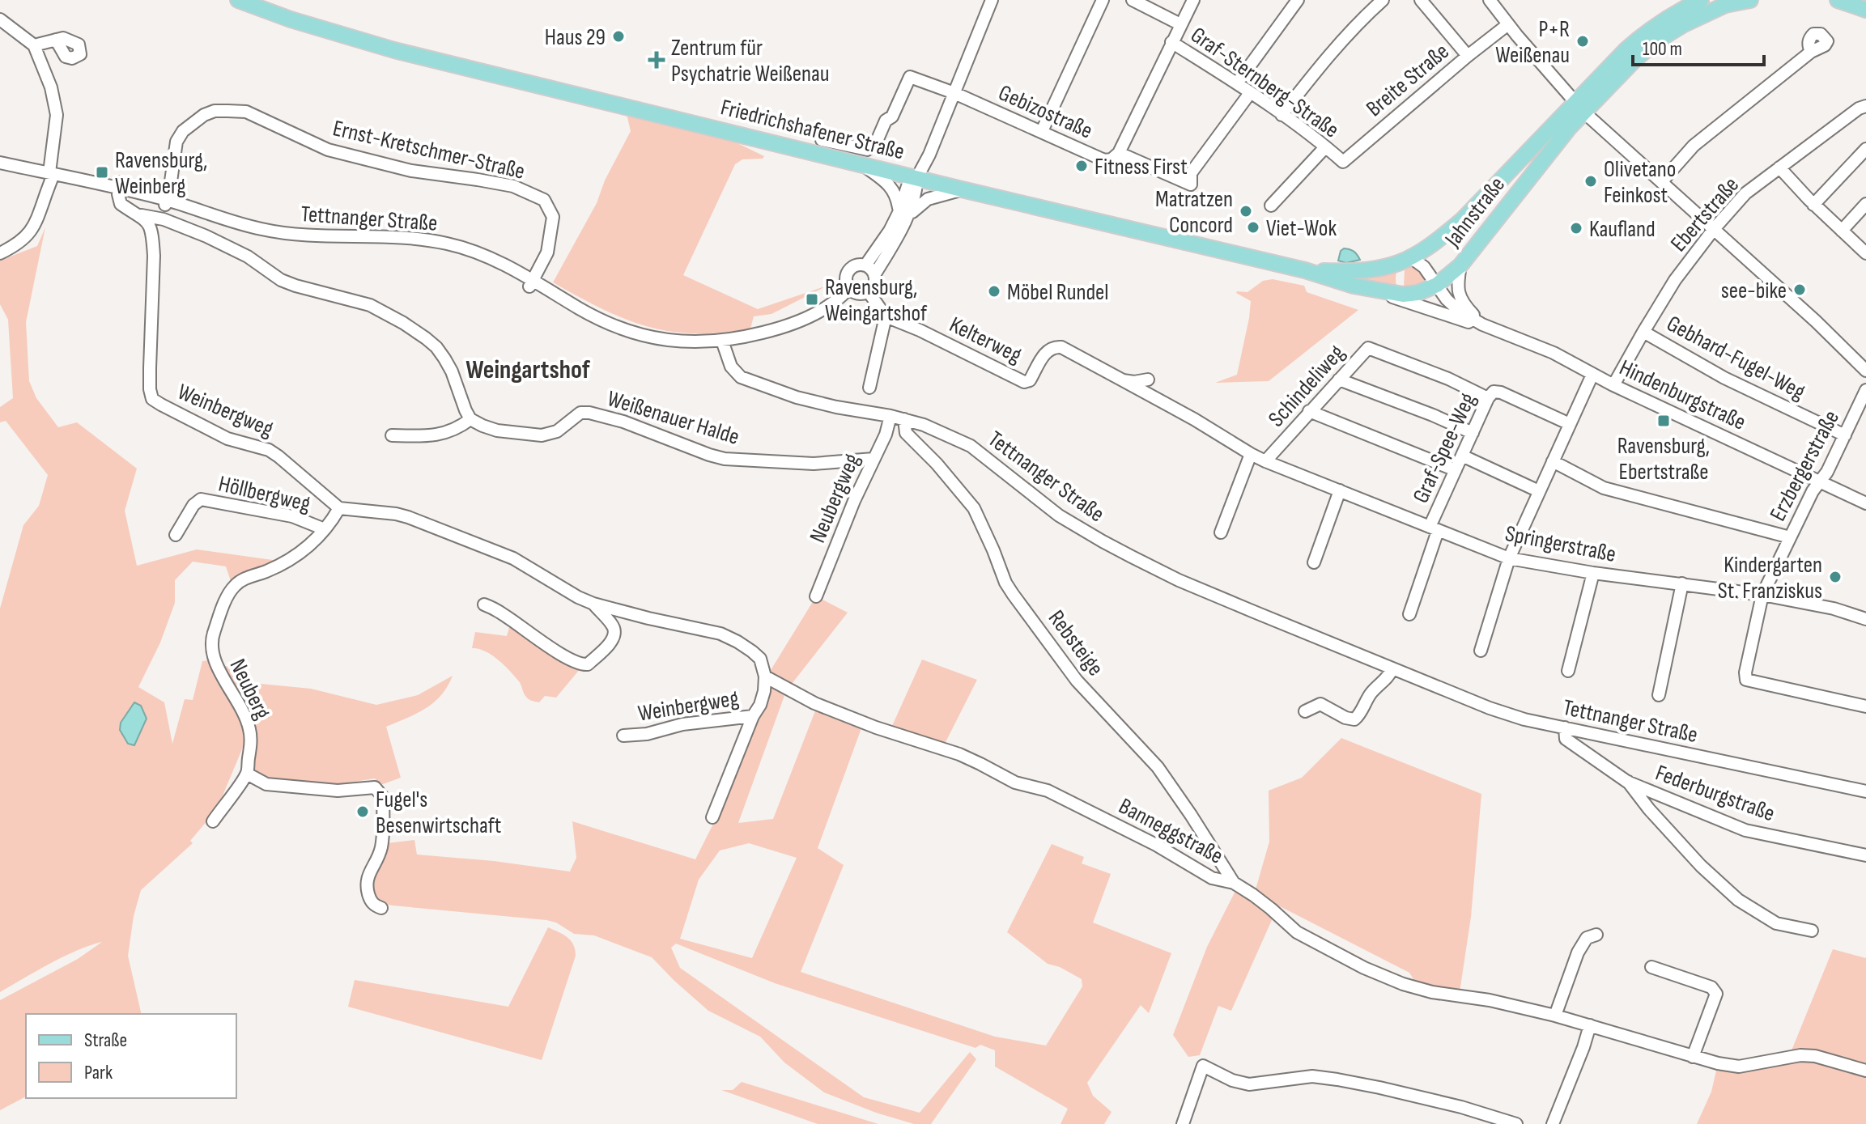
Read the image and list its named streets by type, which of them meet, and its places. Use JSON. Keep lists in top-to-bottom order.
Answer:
{
  "streets": {
    "main road": ["Friedrichshafener Straße", "Jahnstraße"],
    "street": [
      "Breite Straße",
      "Graf-Sternberg-Straße",
      "Gebizostraße",
      "Ernst-Kretschmer-Straße",
      "Ebertstraße",
      "Tettnanger Straße",
      "Kelterweg",
      "Gebhard-Fugel-Weg",
      "Schindeliweg",
      "Hindenburgstraße",
      "Weinbergweg",
      "Weißenauer Halde",
      "Graf-Spee-Weg",
      "Erzbergerstraße",
      "Höllbergweg",
      "Neubergweg",
      "Springerstraße",
      "Rebsteige",
      "Neuberg",
      "Federburgstraße",
      "Banneggstraße"
    ]
  },
  "crossings": [
    ["Breite Straße", "Graf-Sternberg-Straße"],
    ["Friedrichshafener Straße", "Jahnstraße"],
    ["Friedrichshafener Straße", "Hindenburgstraße"],
    ["Ernst-Kretschmer-Straße", "Tettnanger Straße"],
    ["Jahnstraße", "Hindenburgstraße"],
    ["Ebertstraße", "Gebhard-Fugel-Weg"],
    ["Ebertstraße", "Hindenburgstraße"],
    ["Tettnanger Straße", "Weinbergweg"],
    ["Tettnanger Straße", "Neubergweg"],
    ["Tettnanger Straße", "Rebsteige"],
    ["Tettnanger Straße", "Federburgstraße"],
    ["Kelterweg", "Springerstraße"],
    ["Gebhard-Fugel-Weg", "Erzbergerstraße"],
    ["Schindeliweg", "Graf-Spee-Weg"],
    ["Schindeliweg", "Springerstraße"],
    ["Hindenburgstraße", "Erzbergerstraße"],
    ["Weinbergweg", "Neuberg"],
    ["Weinbergweg", "Banneggstraße"],
    ["Weißenauer Halde", "Neubergweg"],
    ["Graf-Spee-Weg", "Springerstraße"],
    ["Erzbergerstraße", "Springerstraße"],
    ["Höllbergweg", "Neuberg"],
    ["Rebsteige", "Banneggstraße"]
  ],
  "districts": ["Weingartshof"],
  "places": {
    "other": [
      "Haus 29",
      "P+R Weißenau",
      "Fitness First",
      "Olivetano Feinkost",
      "Matratzen Concord",
      "Viet-Wok",
      "Kaufland",
      "see-bike",
      "Möbel Rundel",
      "Kindergarten St. Franziskus",
      "Fugel's Besenwirtschaft"
    ],
    "health": ["Zentrum für Psychatrie Weißenau"],
    "transit": ["Ravensburg, Weinberg", "Ravensburg, Weingartshof", "Ravensburg, Ebertstraße"]
  },
  "legend": ["Straße", "Park"],
  "scale_bar": "100 m"
}
